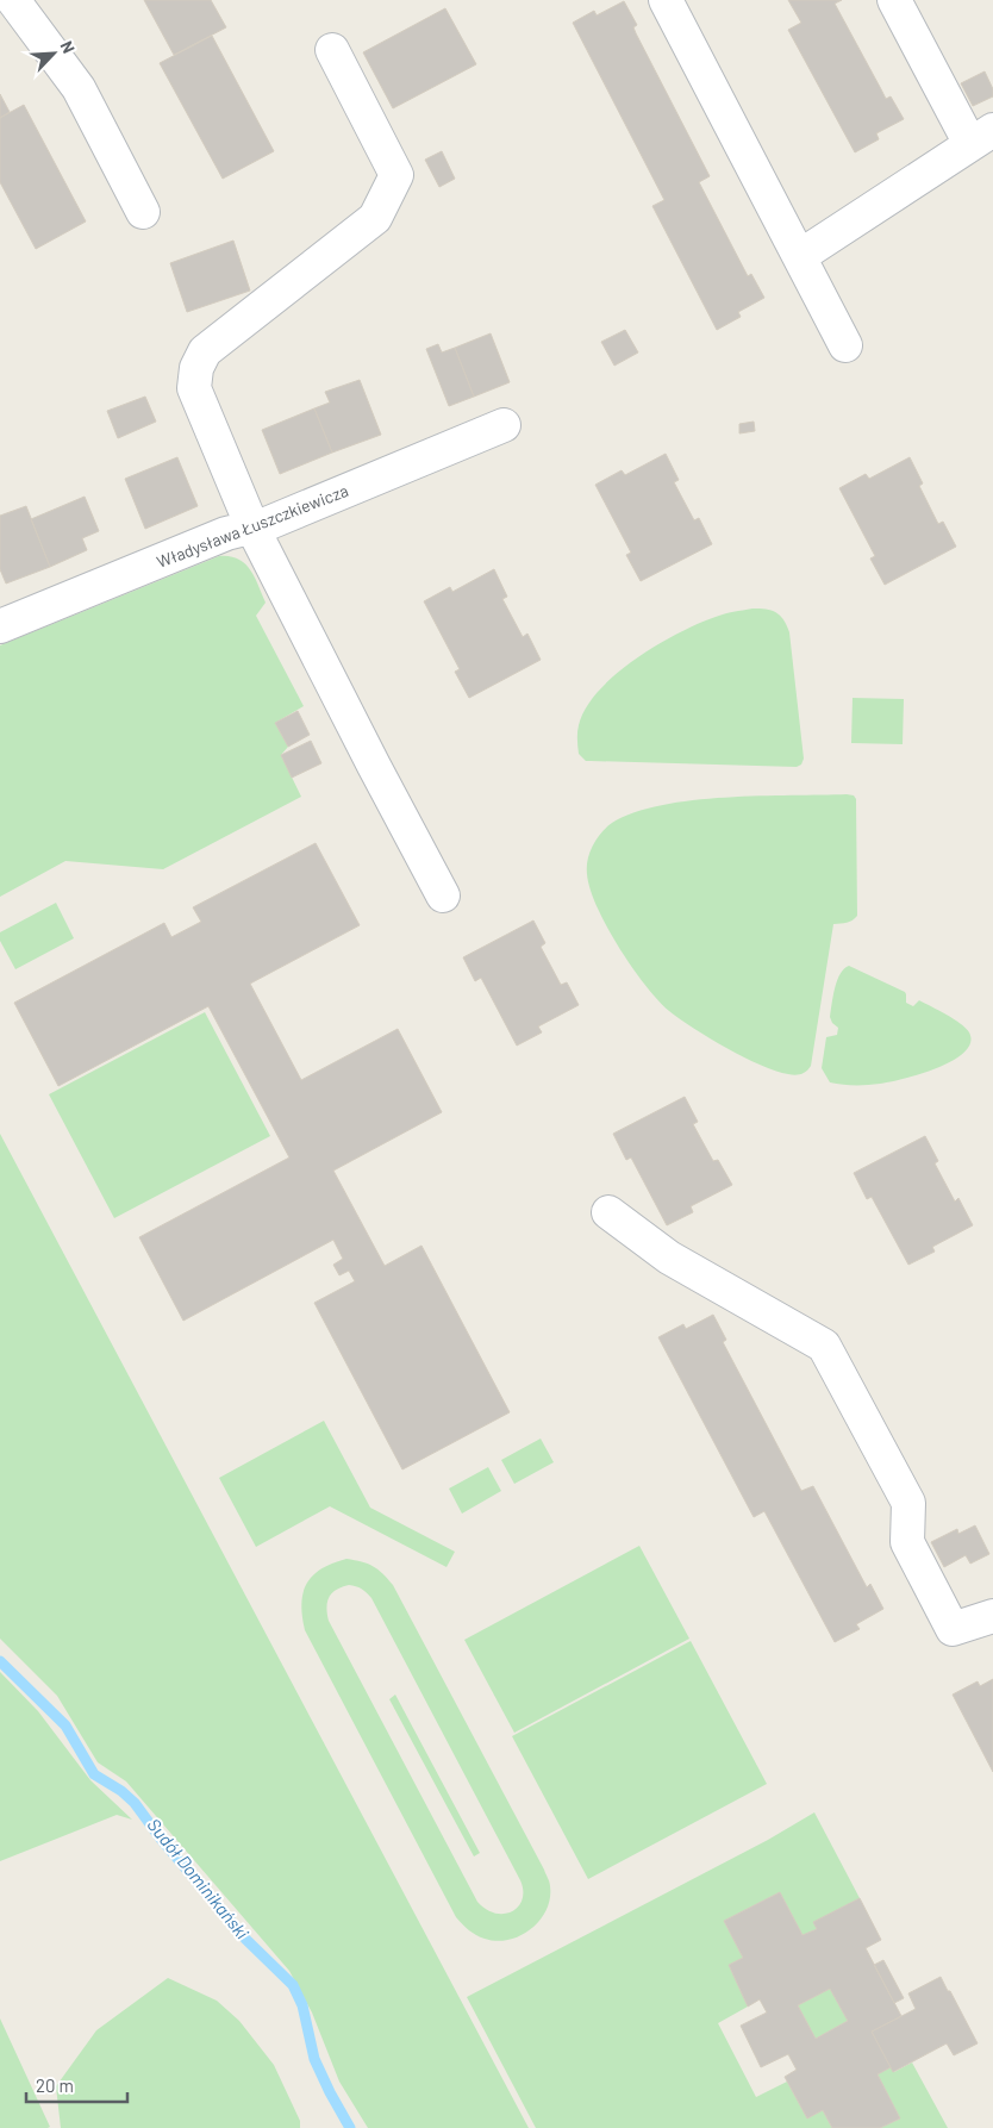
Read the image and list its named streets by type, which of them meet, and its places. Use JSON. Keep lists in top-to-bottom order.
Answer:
{
  "streets": {
    "street": ["Władysława Łuszczkiewicza"]
  },
  "water": ["Sudół Dominikański"],
  "scale_bar": "20 m",
  "north": "top right"
}
